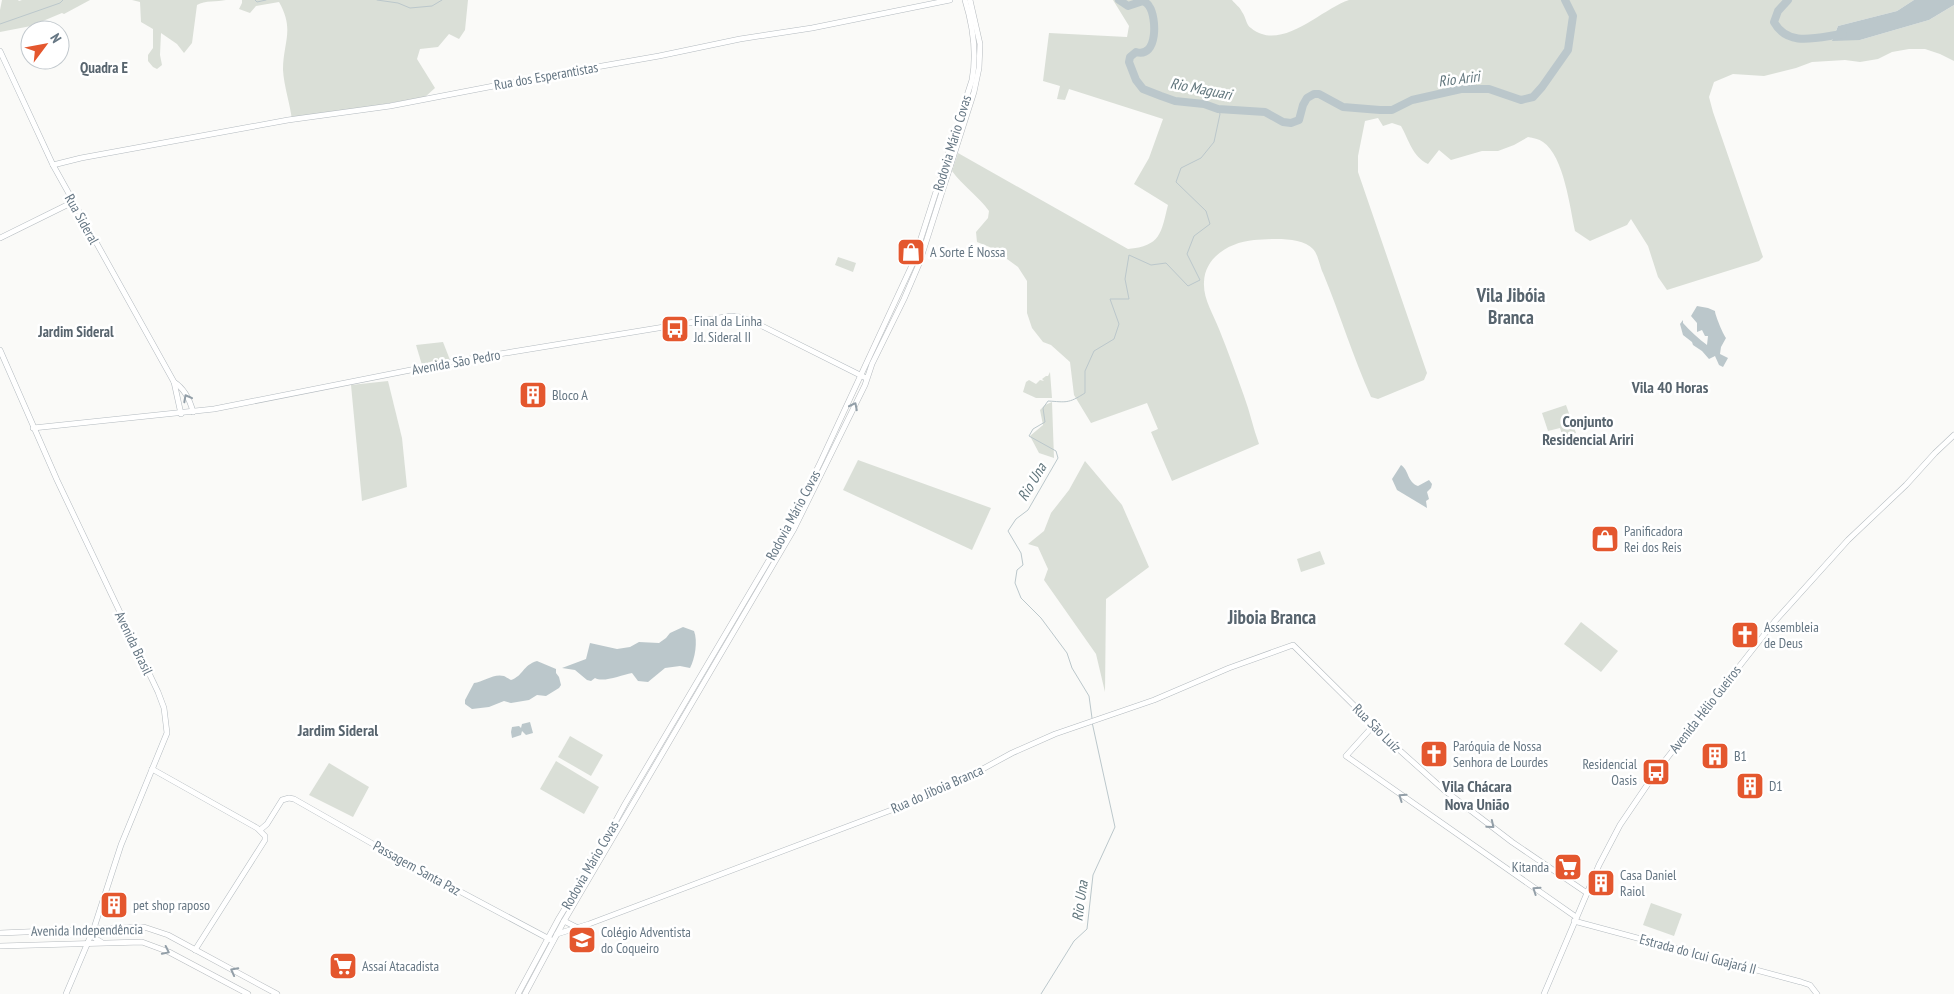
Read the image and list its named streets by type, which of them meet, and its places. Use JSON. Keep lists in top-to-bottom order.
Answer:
{
  "streets": {
    "main road": [
      "Rua dos Esperantistas",
      "Rodovia Mário Covas",
      "Rua Sideral",
      "Avenida São Pedro",
      "Avenida Brasil",
      "Avenida Hélio Gueiros",
      "Rua São Luíz",
      "Rua do Jiboia Branca",
      "Passagem Santa Paz",
      "Avenida Independência",
      "Estrada do Icui Guajará II"
    ]
  },
  "crossings": [
    ["Rua dos Esperantistas", "Rua Sideral"],
    ["Rodovia Mário Covas", "Avenida São Pedro"],
    ["Rodovia Mário Covas", "Rua do Jiboia Branca"],
    ["Rodovia Mário Covas", "Passagem Santa Paz"],
    ["Rua Sideral", "Avenida São Pedro"],
    ["Avenida São Pedro", "Avenida Brasil"],
    ["Avenida Brasil", "Avenida Independência"],
    ["Avenida Hélio Gueiros", "Rua São Luíz"],
    ["Avenida Hélio Gueiros", "Estrada do Icui Guajará II"],
    ["Rua São Luíz", "Rua do Jiboia Branca"]
  ],
  "one_way": ["Rua São Luíz"],
  "districts": [
    "Quadra E",
    "Vila Jibóia Branca",
    "Jardim Sideral",
    "Vila 40 Horas",
    "Conjunto Residencial Ariri",
    "Jiboia Branca",
    "Jardim Sideral",
    "Vila Chácara Nova União"
  ],
  "water": ["Rio Ariri", "Rio Maguari", "Rio Una"],
  "places": {
    "shop": ["A Sorte É Nossa", "Panificadora Rei dos Reis"],
    "bus stop": ["Final da Linha Jd. Sideral II", "Residencial Oasis"],
    "building": [
      "Bloco A",
      "B1",
      "D1",
      "Casa Daniel Raiol",
      "pet shop raposo"
    ],
    "church": ["Assembleia de Deus", "Paróquia de Nossa Senhora de Lourdes"],
    "supermarket": ["Kitanda", "Assaí Atacadista"],
    "school or university": ["Colégio Adventista do Coqueiro"]
  },
  "north": "top right"
}
